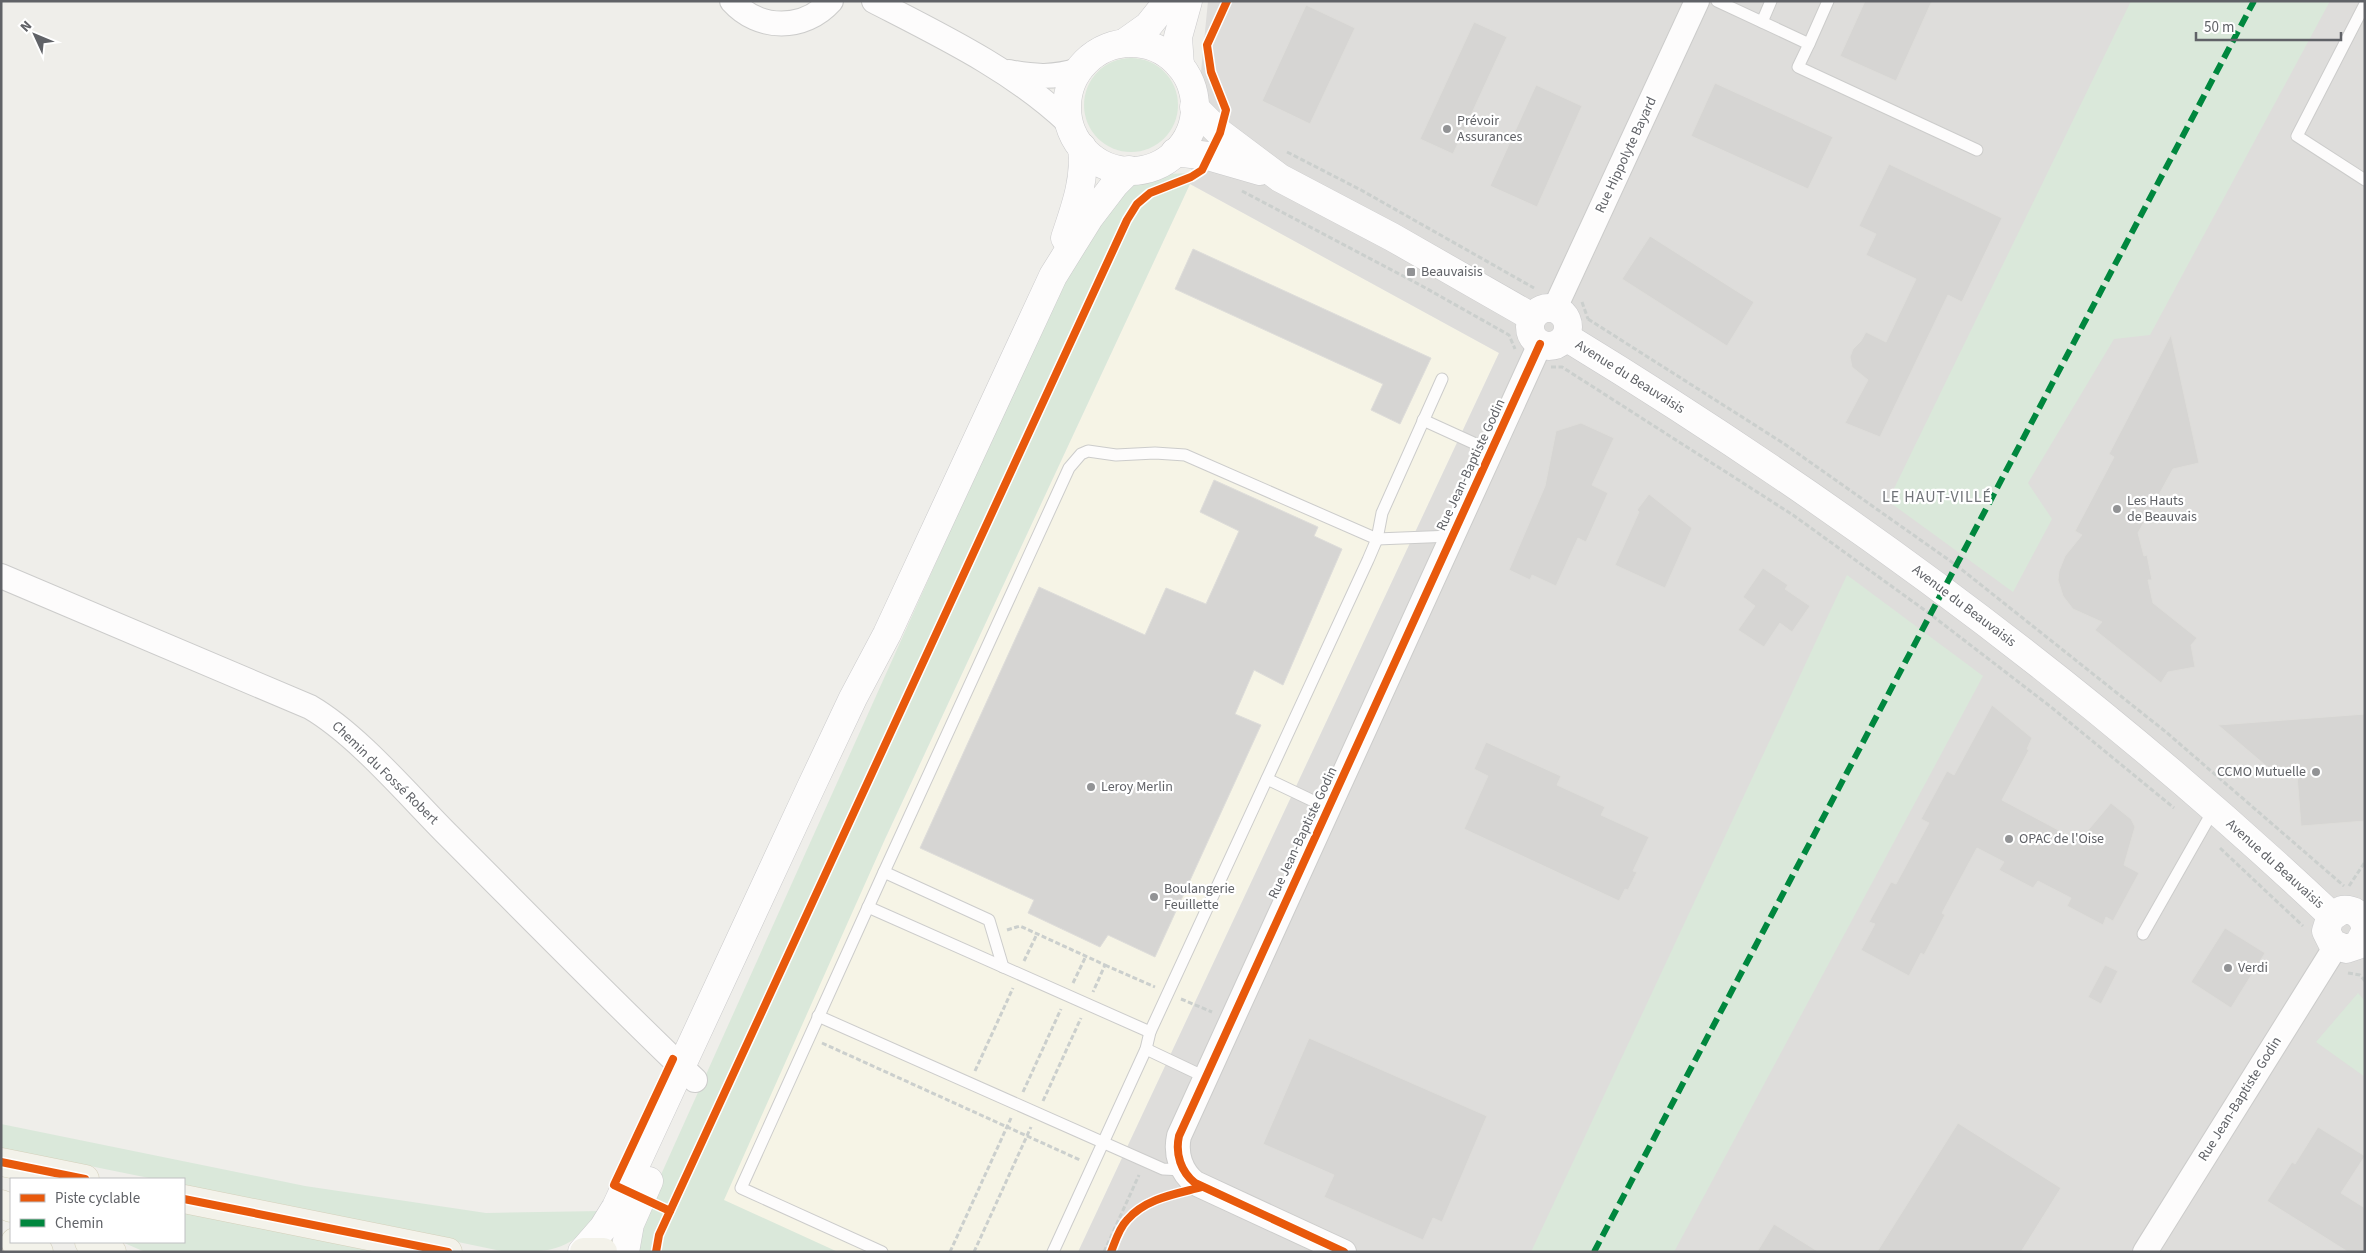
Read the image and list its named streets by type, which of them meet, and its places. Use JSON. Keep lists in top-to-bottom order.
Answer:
{
  "streets": {
    "main road": ["Avenue du Beauvaisis"],
    "street": ["Rue Hippolyte Bayard", "Rue Jean-Baptiste Godin", "Chemin du Fossé Robert"]
  },
  "crossings": [
    ["Avenue du Beauvaisis", "Rue Jean-Baptiste Godin"]
  ],
  "districts": ["LE HAUT-VILLÉ"],
  "places": {
    "other": [
      "Prévoir Assurances",
      "Les Hauts de Beauvais",
      "CCMO Mutuelle",
      "Leroy Merlin",
      "OPAC de l'Oise",
      "Boulangerie Feuillette",
      "Verdi"
    ],
    "transit": ["Beauvaisis"]
  },
  "legend": ["Piste cyclable", "Chemin"],
  "scale_bar": "50 m",
  "north": "top left"
}
